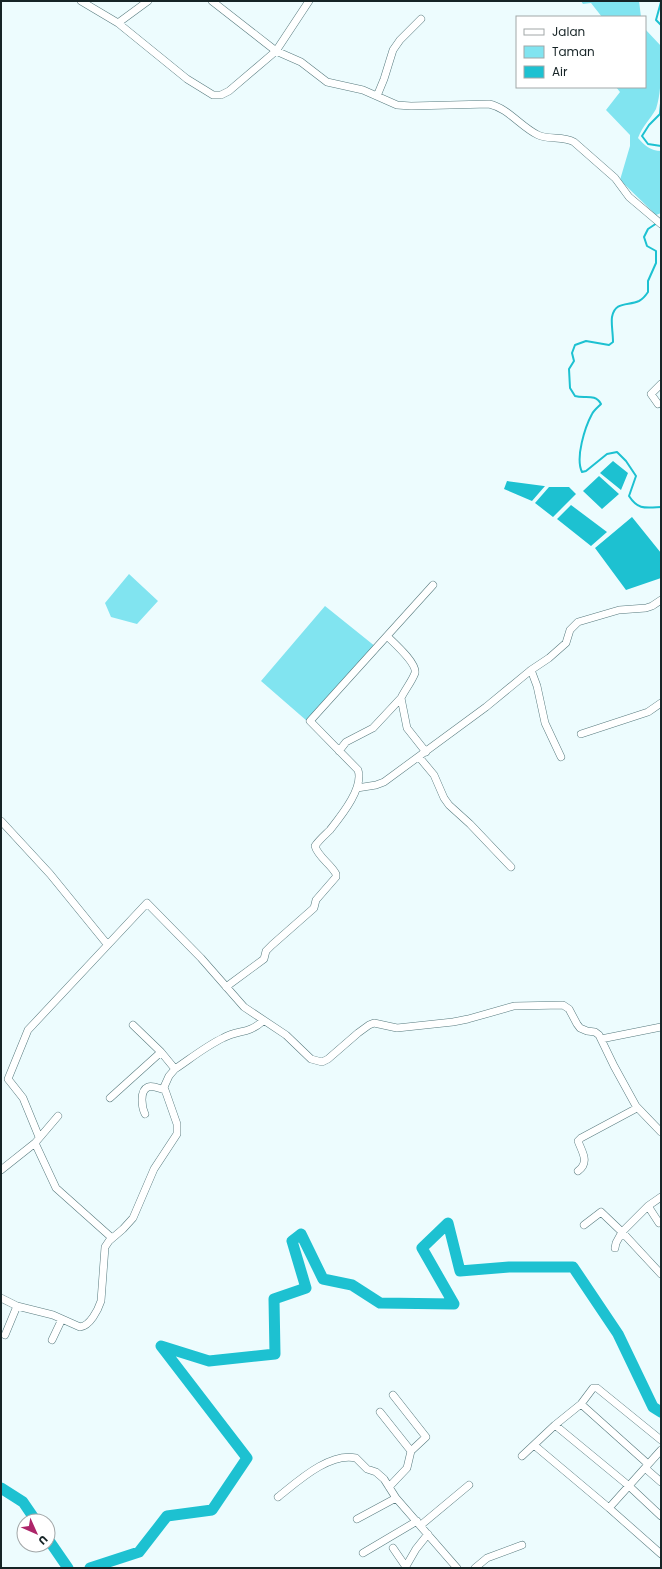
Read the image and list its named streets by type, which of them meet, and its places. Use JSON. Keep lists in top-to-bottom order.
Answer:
{
  "legend": ["Jalan", "Taman", "Air"],
  "north": "bottom right"
}
